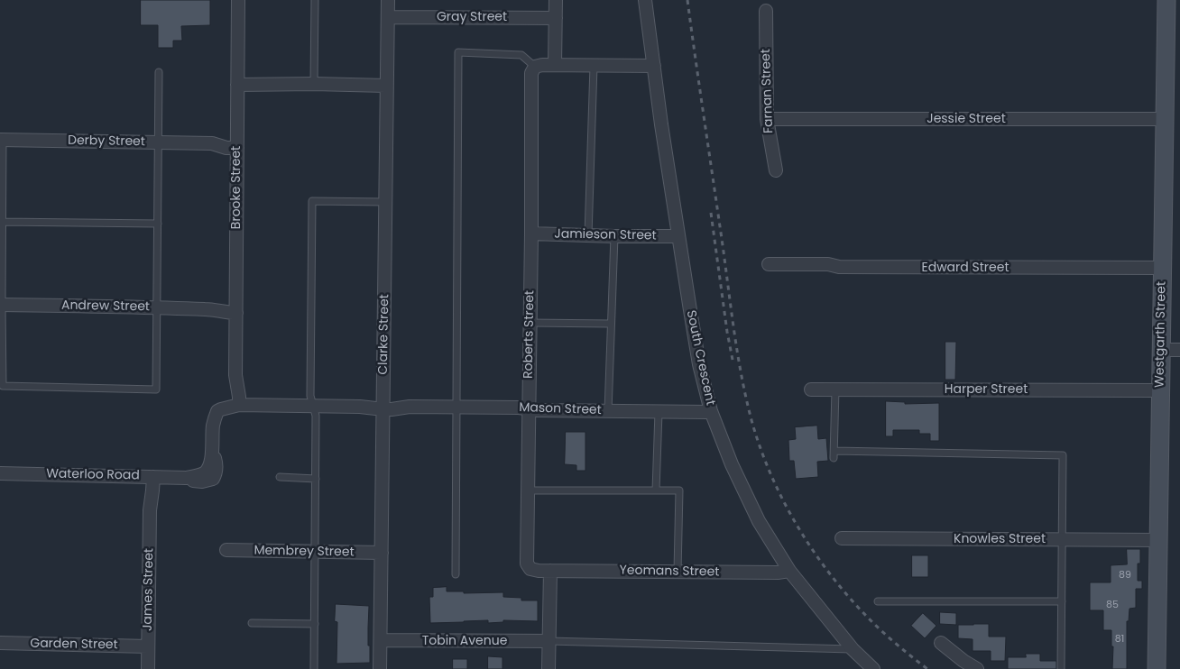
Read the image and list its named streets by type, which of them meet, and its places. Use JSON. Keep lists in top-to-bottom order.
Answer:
{
  "streets": {
    "main road": ["Westgarth Street"],
    "street": [
      "Gray Street",
      "Farnan Street",
      "Jessie Street",
      "Derby Street",
      "Brooke Street",
      "Jamieson Street",
      "Edward Street",
      "Andrew Street",
      "Clarke Street",
      "Roberts Street",
      "South Crescent",
      "Harper Street",
      "Mason Street",
      "Waterloo Road",
      "Knowles Street",
      "Membrey Street",
      "Yeomans Street",
      "James Street",
      "Tobin Avenue",
      "Garden Street"
    ]
  },
  "crossings": [
    ["Gray Street", "Clarke Street"],
    ["Farnan Street", "Jessie Street"],
    ["Jessie Street", "Westgarth Street"],
    ["Derby Street", "Brooke Street"],
    ["Brooke Street", "Andrew Street"],
    ["Brooke Street", "Mason Street"],
    ["Jamieson Street", "Roberts Street"],
    ["Jamieson Street", "South Crescent"],
    ["Edward Street", "Westgarth Street"],
    ["Clarke Street", "Mason Street"],
    ["Clarke Street", "Membrey Street"],
    ["Clarke Street", "Tobin Avenue"],
    ["Roberts Street", "Mason Street"],
    ["Roberts Street", "Yeomans Street"],
    ["Westgarth Street", "Harper Street"],
    ["Westgarth Street", "Knowles Street"],
    ["South Crescent", "Mason Street"],
    ["South Crescent", "Yeomans Street"],
    ["Mason Street", "Waterloo Road"],
    ["Waterloo Road", "James Street"],
    ["James Street", "Garden Street"]
  ],
  "house_numbers": ["89", "85", "81"]
}
